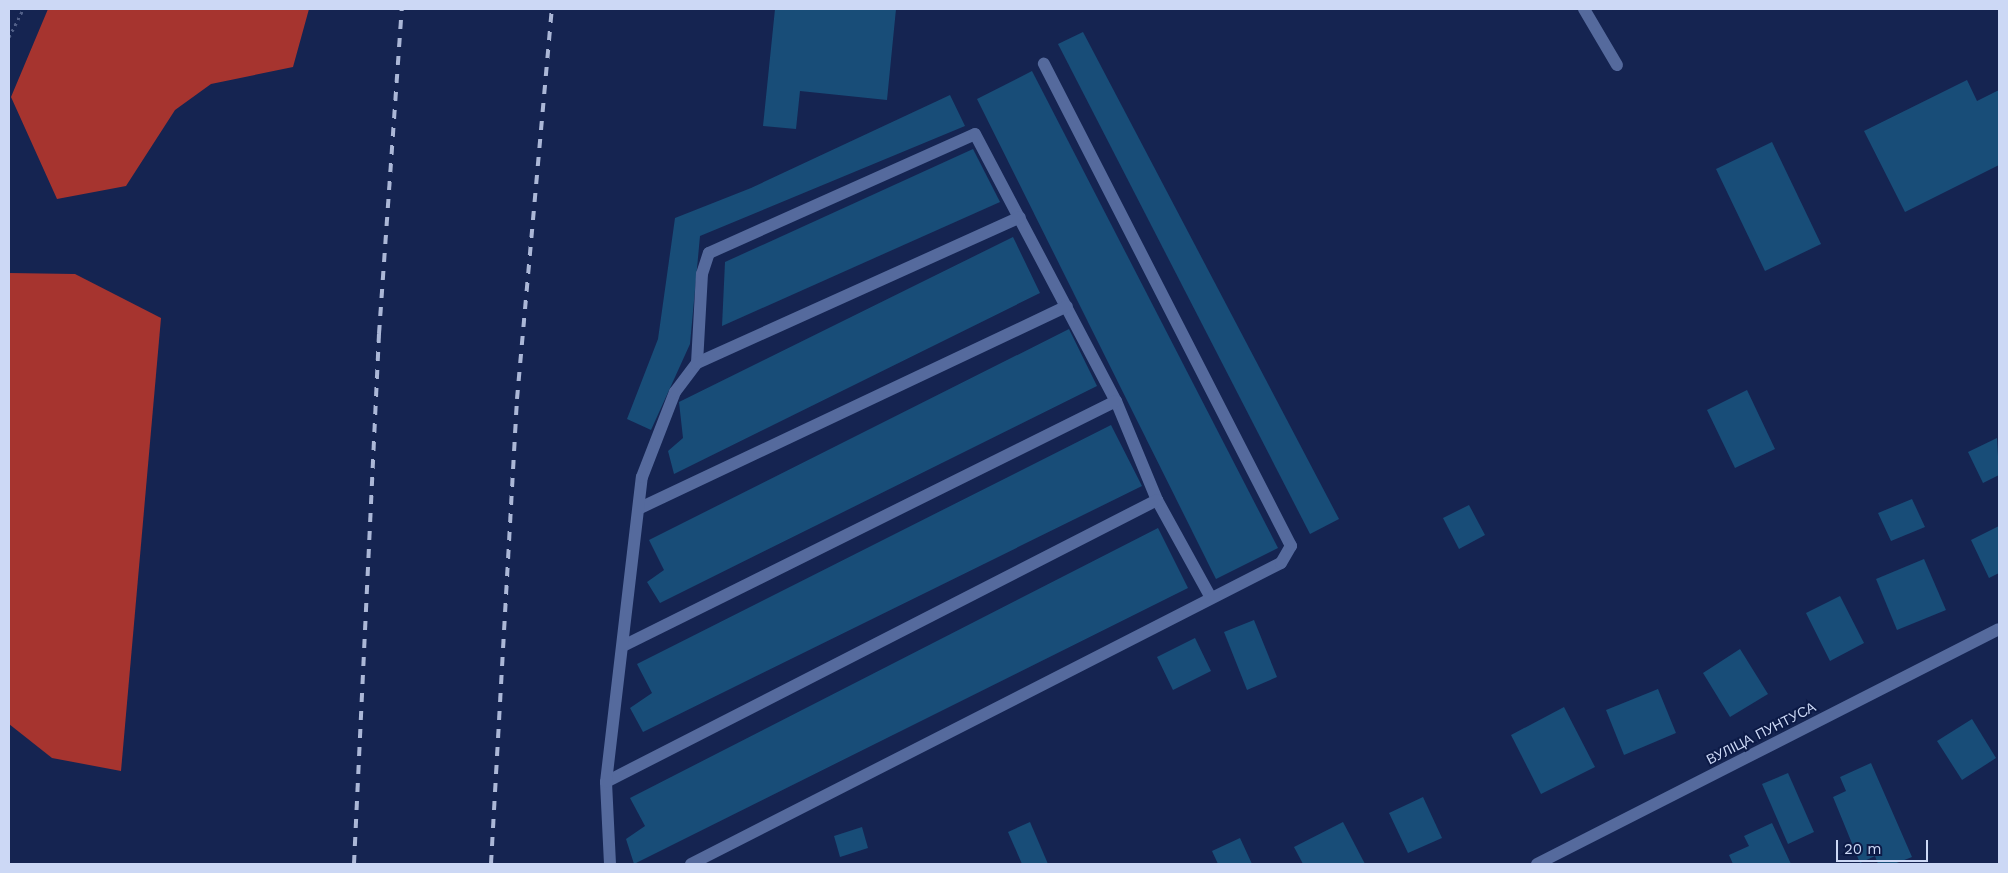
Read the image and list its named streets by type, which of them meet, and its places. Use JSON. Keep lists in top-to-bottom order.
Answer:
{
  "streets": {
    "street": ["ВУЛІЦА ПУНТУСА"]
  },
  "scale_bar": "20 m"
}
